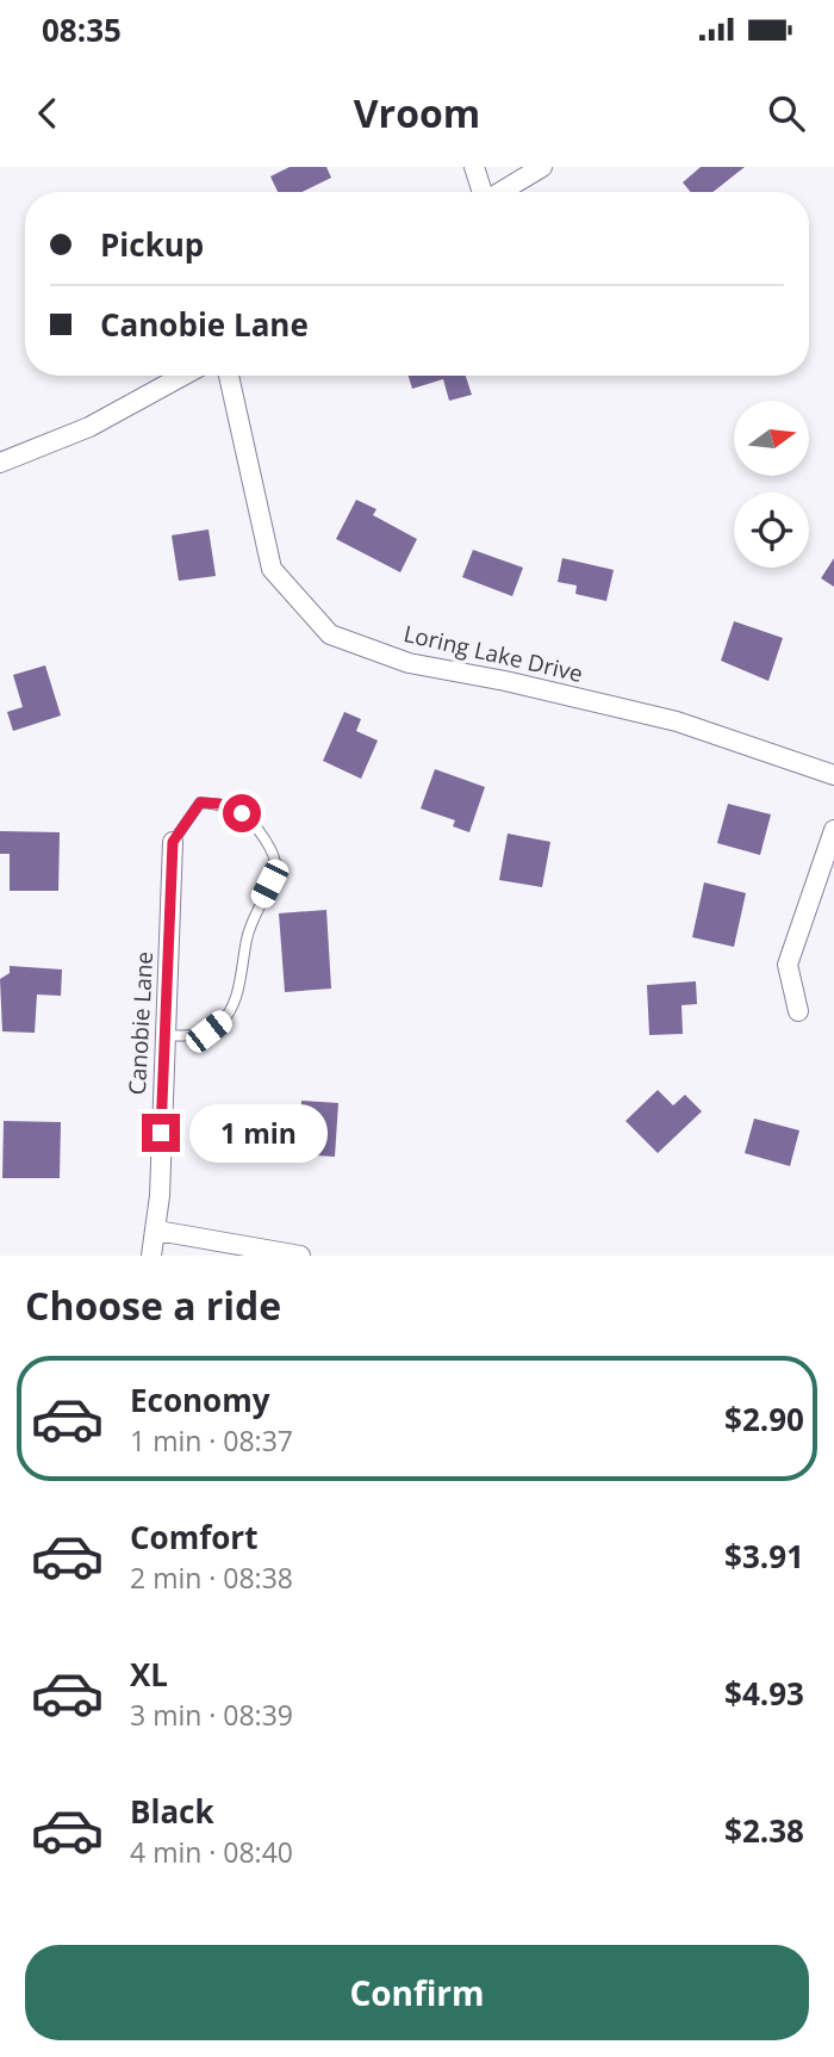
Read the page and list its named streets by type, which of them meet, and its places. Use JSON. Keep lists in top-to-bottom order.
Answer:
{
  "streets": {
    "street": ["Loring Lake Drive", "Canobie Lane"]
  },
  "north": "right",
  "page": {
    "status": "08:35",
    "header": "Vroom",
    "banner": ["Pickup", "Canobie Lane"],
    "bubble": "1 min",
    "heading": "Choose a ride",
    "list": [
      {
        "name": "Economy",
        "note": "1 min · 08:37",
        "value": "$2.90"
      },
      {
        "name": "Comfort",
        "note": "2 min · 08:38",
        "value": "$3.91"
      },
      {
        "name": "XL",
        "note": "3 min · 08:39",
        "value": "$4.93"
      },
      {
        "name": "Black",
        "note": "4 min · 08:40",
        "value": "$2.38"
      }
    ],
    "buttons": "Confirm"
  }
}
